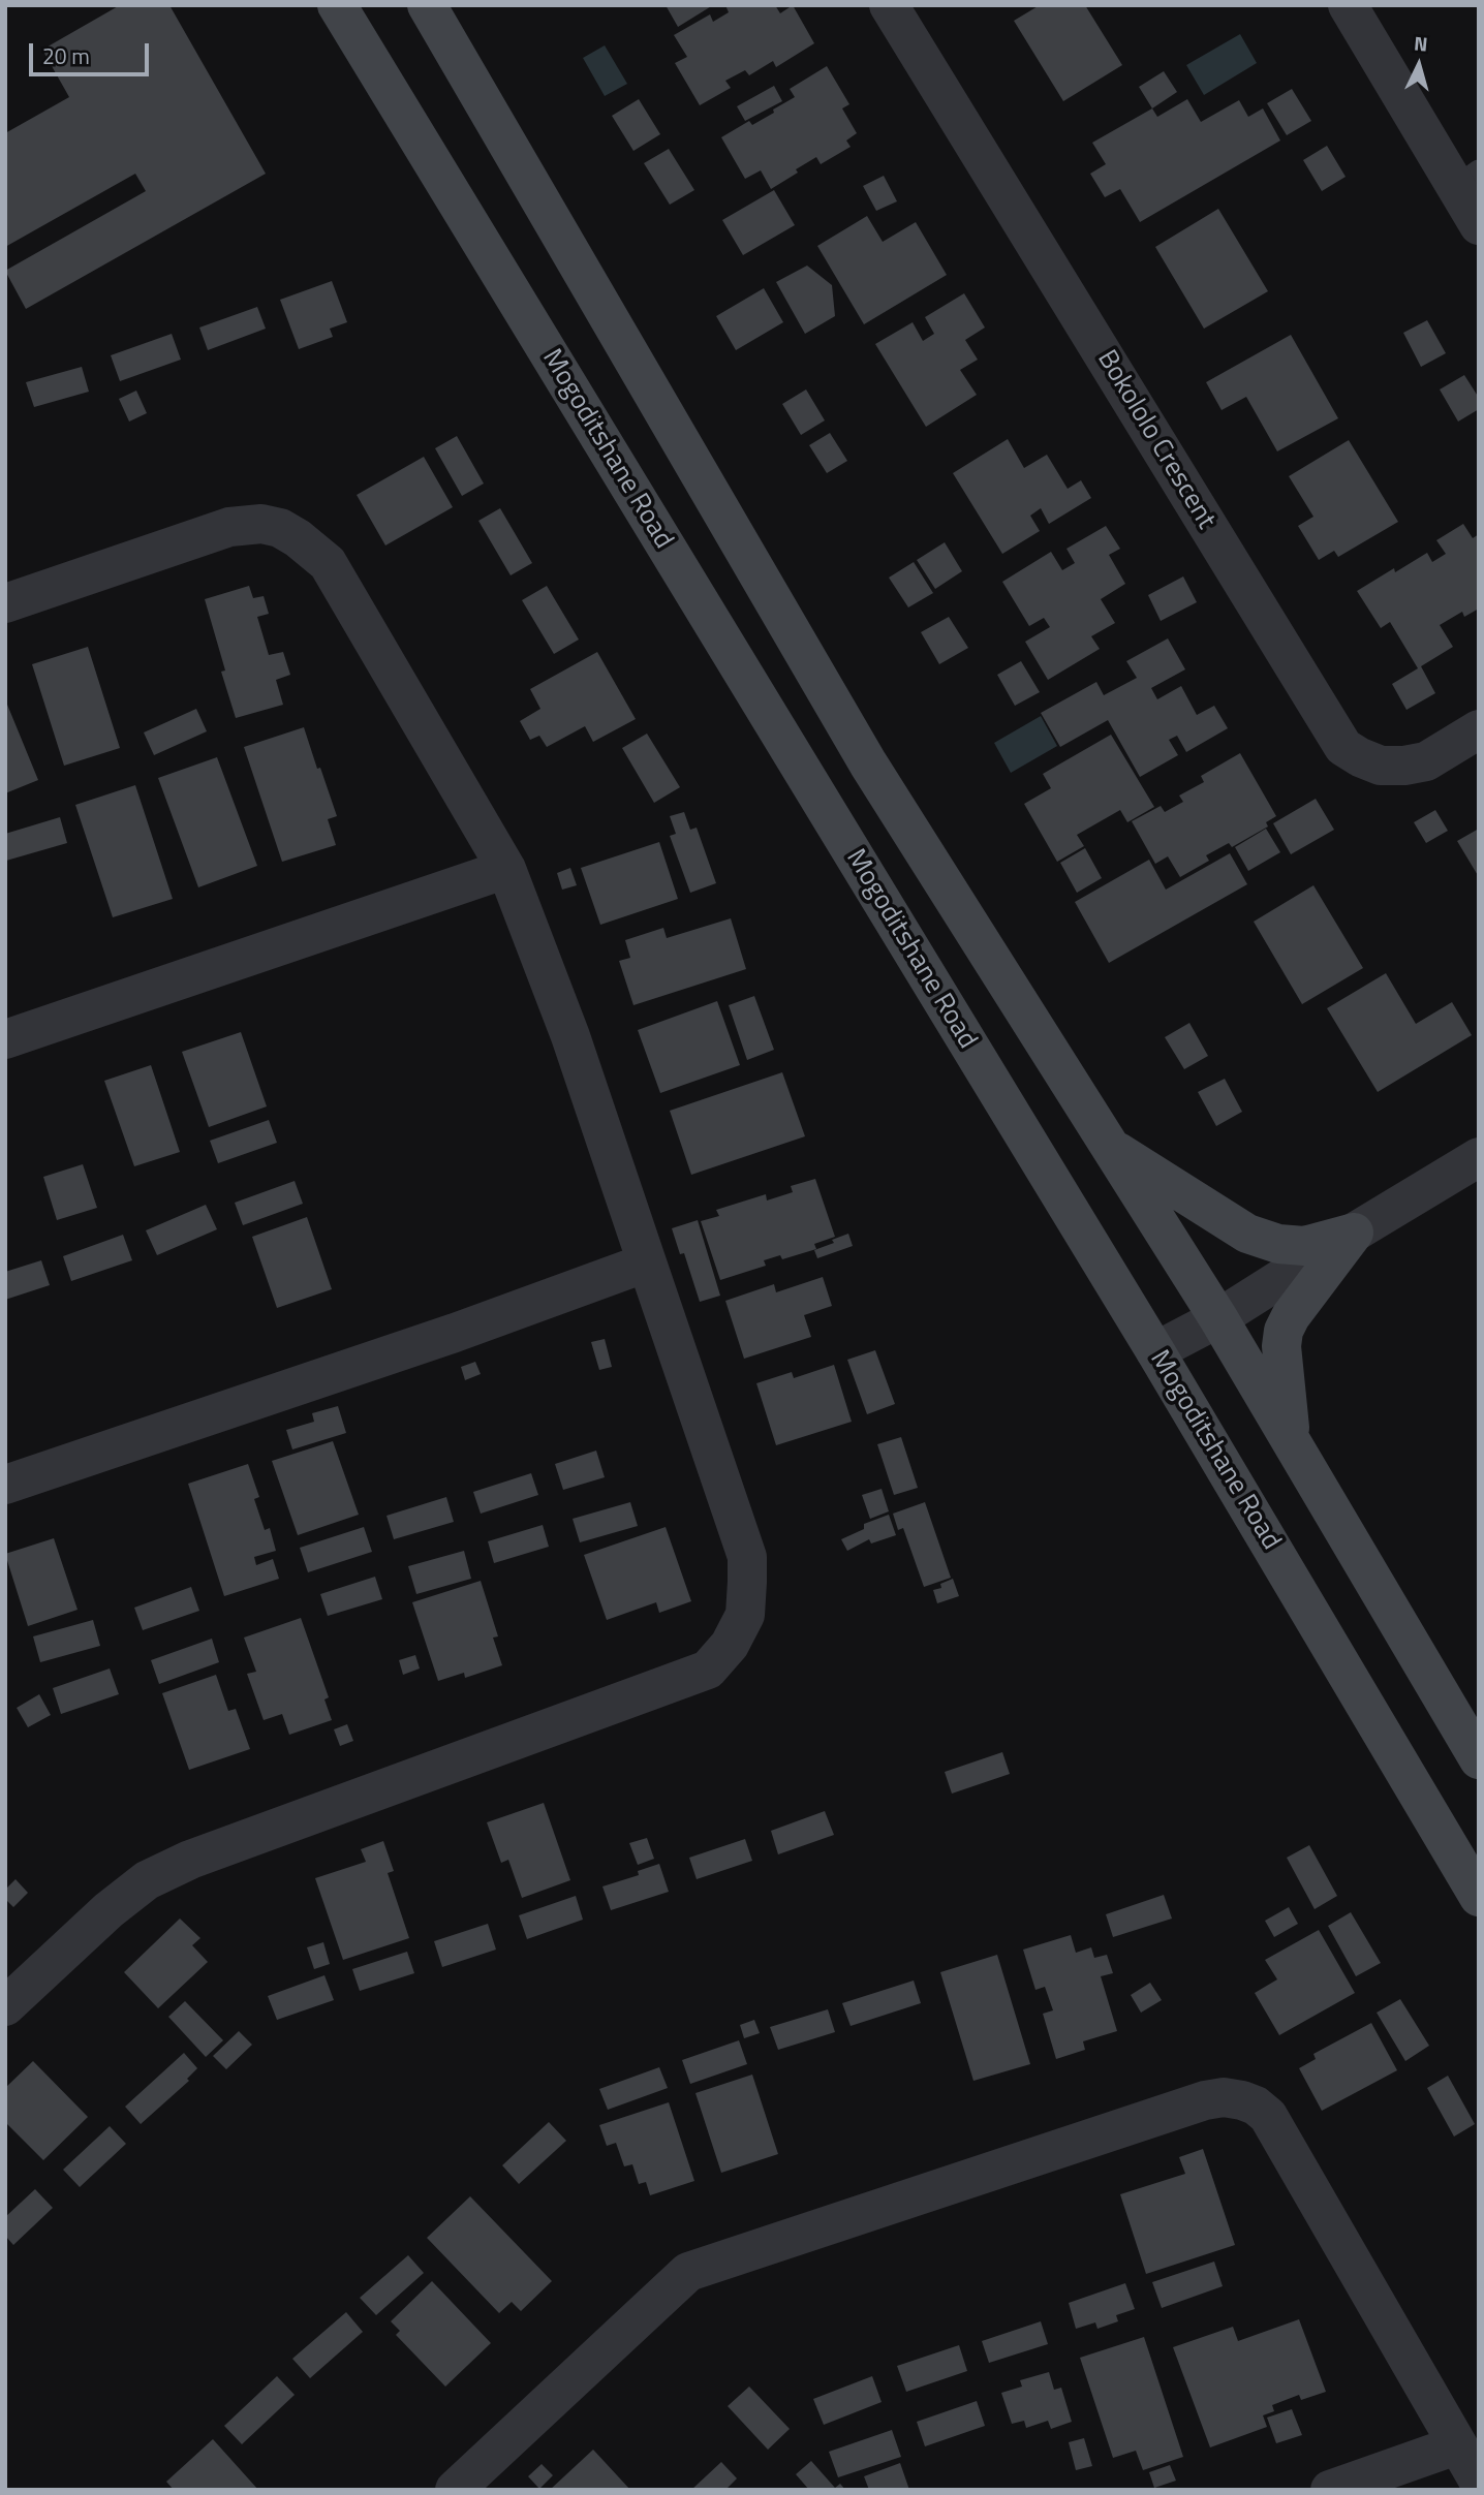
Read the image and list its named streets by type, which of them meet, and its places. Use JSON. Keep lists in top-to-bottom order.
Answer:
{
  "streets": {
    "main road": ["Mogoditshane Road"],
    "street": ["Bokololo Crescent"]
  },
  "scale_bar": "20 m",
  "north": "top"
}
